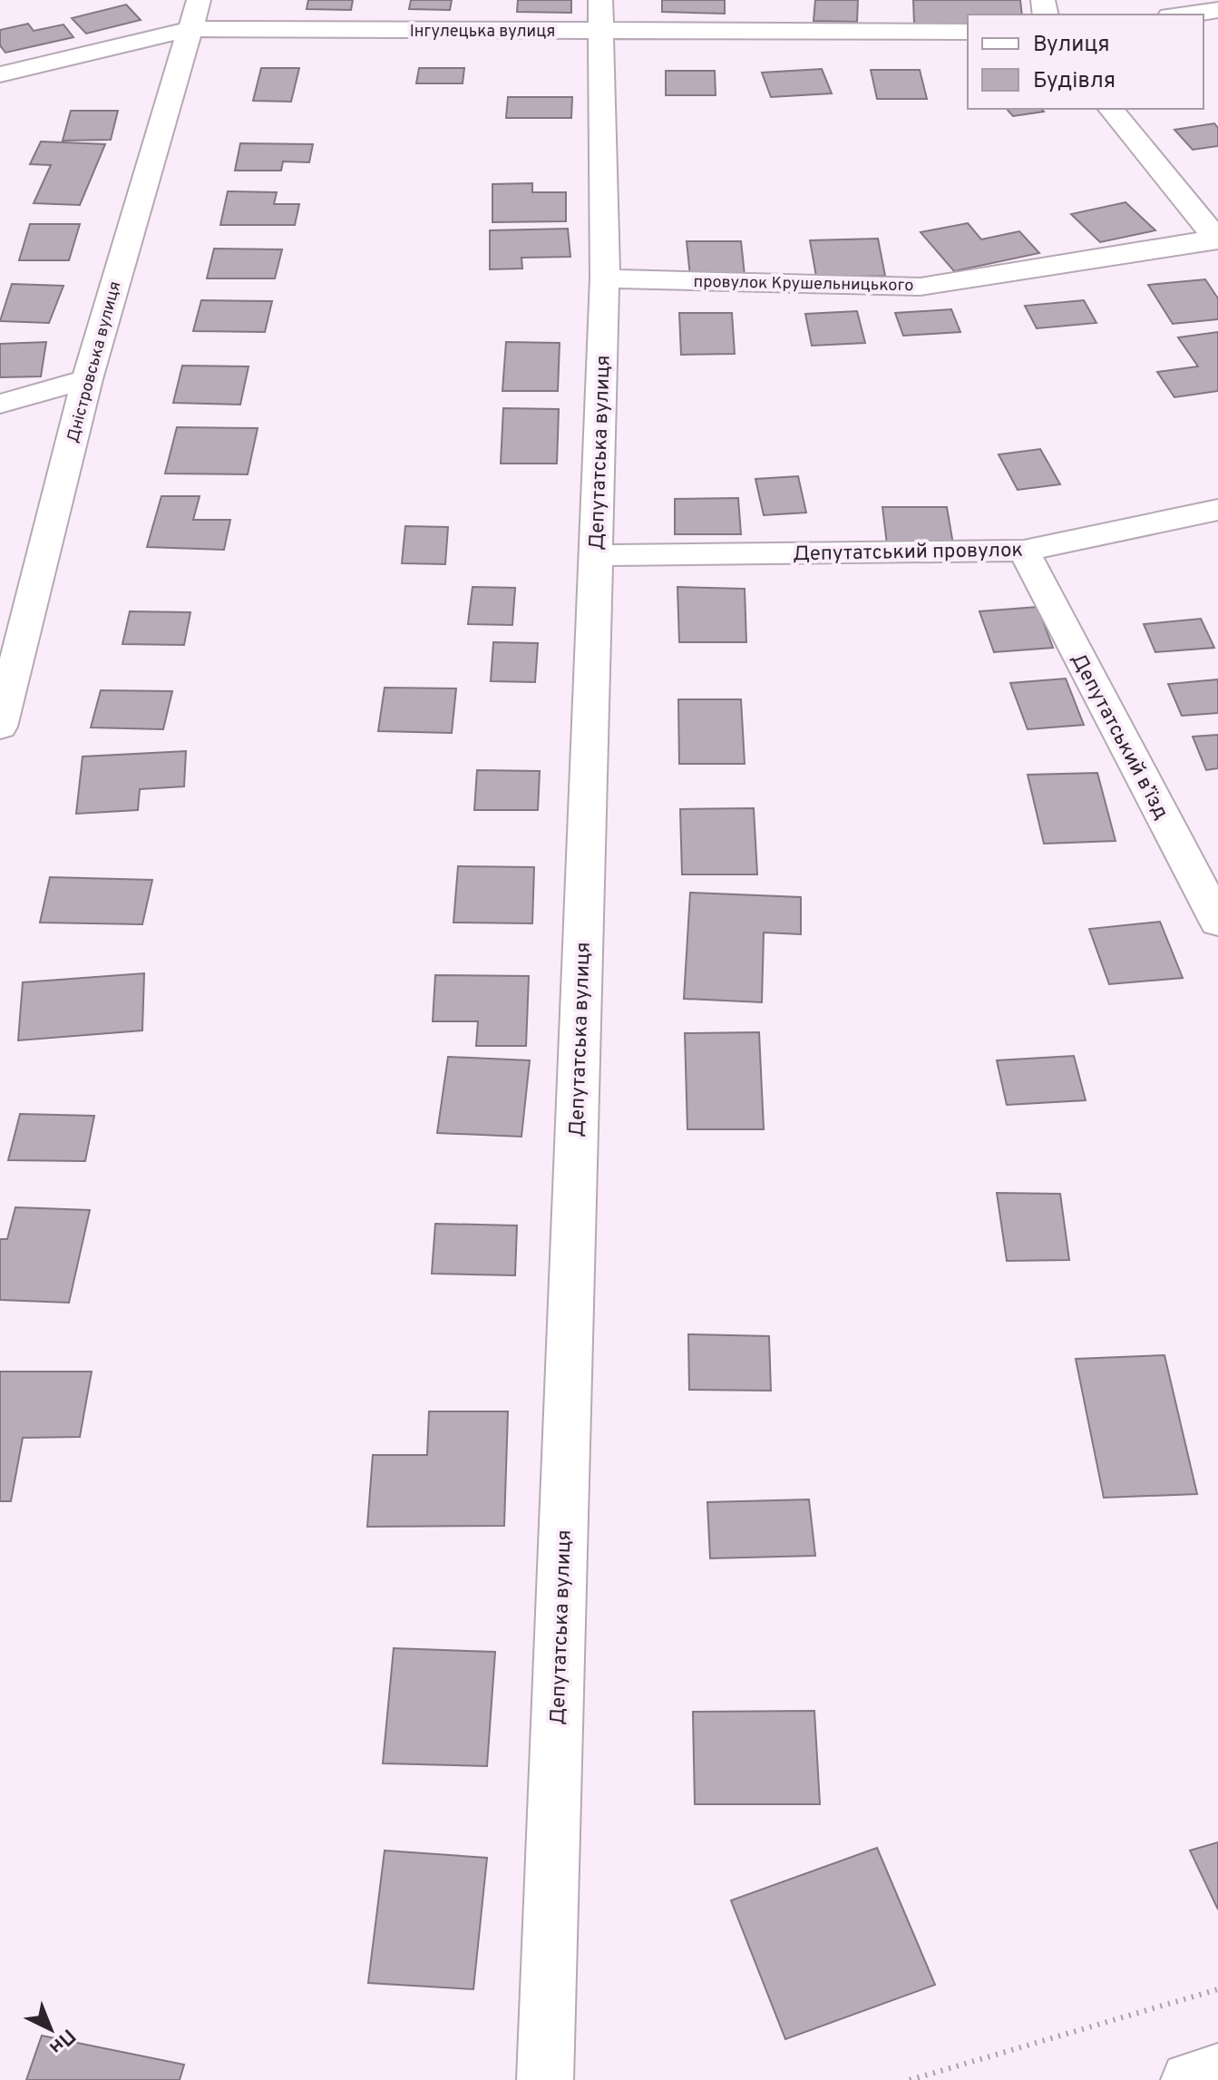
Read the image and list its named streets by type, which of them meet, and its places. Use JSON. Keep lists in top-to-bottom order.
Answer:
{
  "streets": {
    "street": [
      "Інгулецька вулиця",
      "провулок Крушельницького",
      "Дністровська вулиця",
      "Депутатська вулиця",
      "Депутатський провулок",
      "Депутатський в’їзд"
    ]
  },
  "crossings": [
    ["Інгулецька вулиця", "Дністровська вулиця"],
    ["Інгулецька вулиця", "Депутатська вулиця"],
    ["провулок Крушельницького", "Депутатська вулиця"],
    ["Депутатська вулиця", "Депутатський провулок"],
    ["Депутатський провулок", "Депутатський в’їзд"]
  ],
  "legend": ["Вулиця", "Будівля"],
  "north": "bottom right"
}
